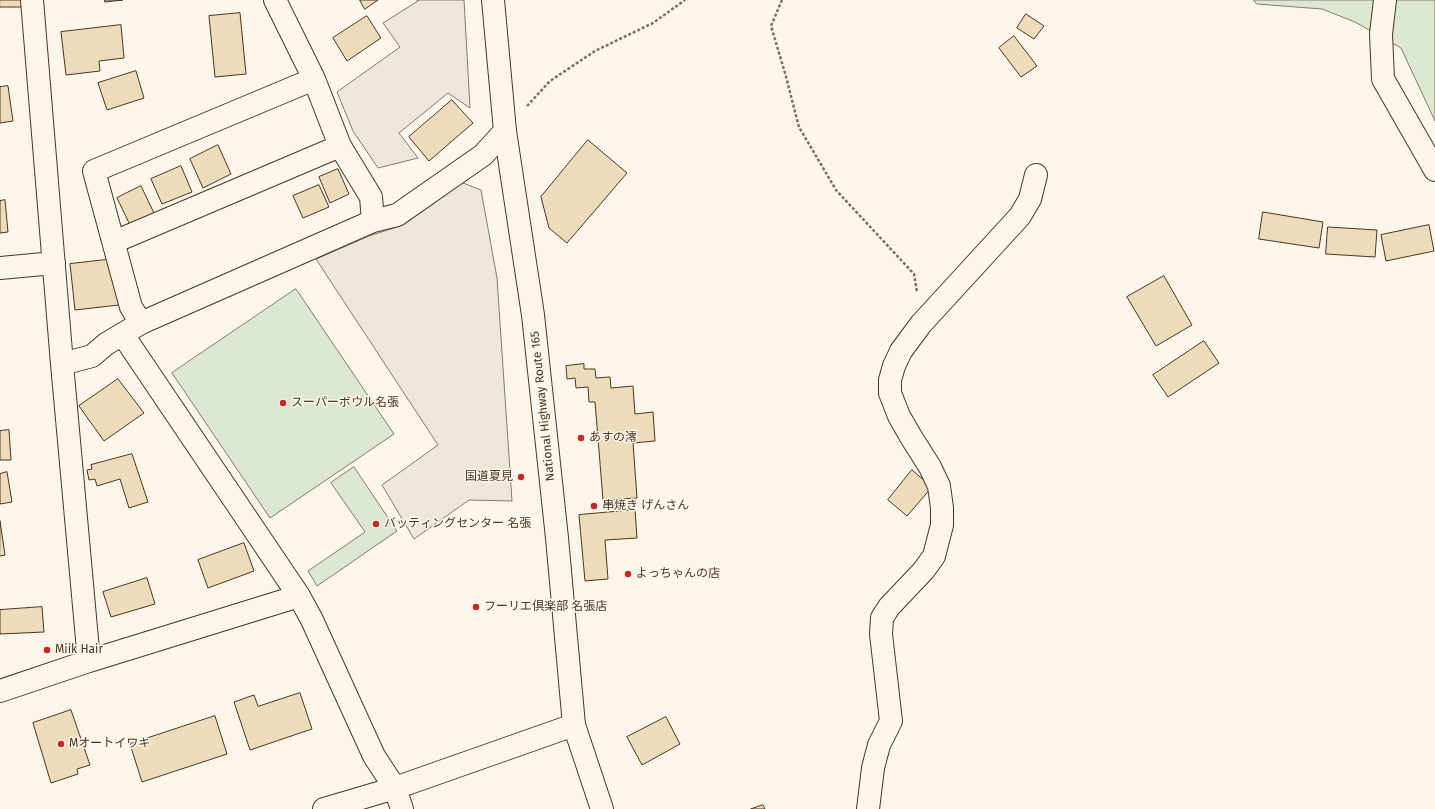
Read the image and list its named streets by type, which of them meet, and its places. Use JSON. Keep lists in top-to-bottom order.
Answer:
{
  "streets": {
    "main road": ["National Highway Route 165"]
  },
  "places": [
    "スーパーボウル名張",
    "あすの澪",
    "国道夏見",
    "串焼き げんさん",
    "バッティングセンター 名張",
    "よっちゃんの店",
    "フーリエ倶楽部 名張店",
    "Miik Hair",
    "Mオートイワキ"
  ]
}
